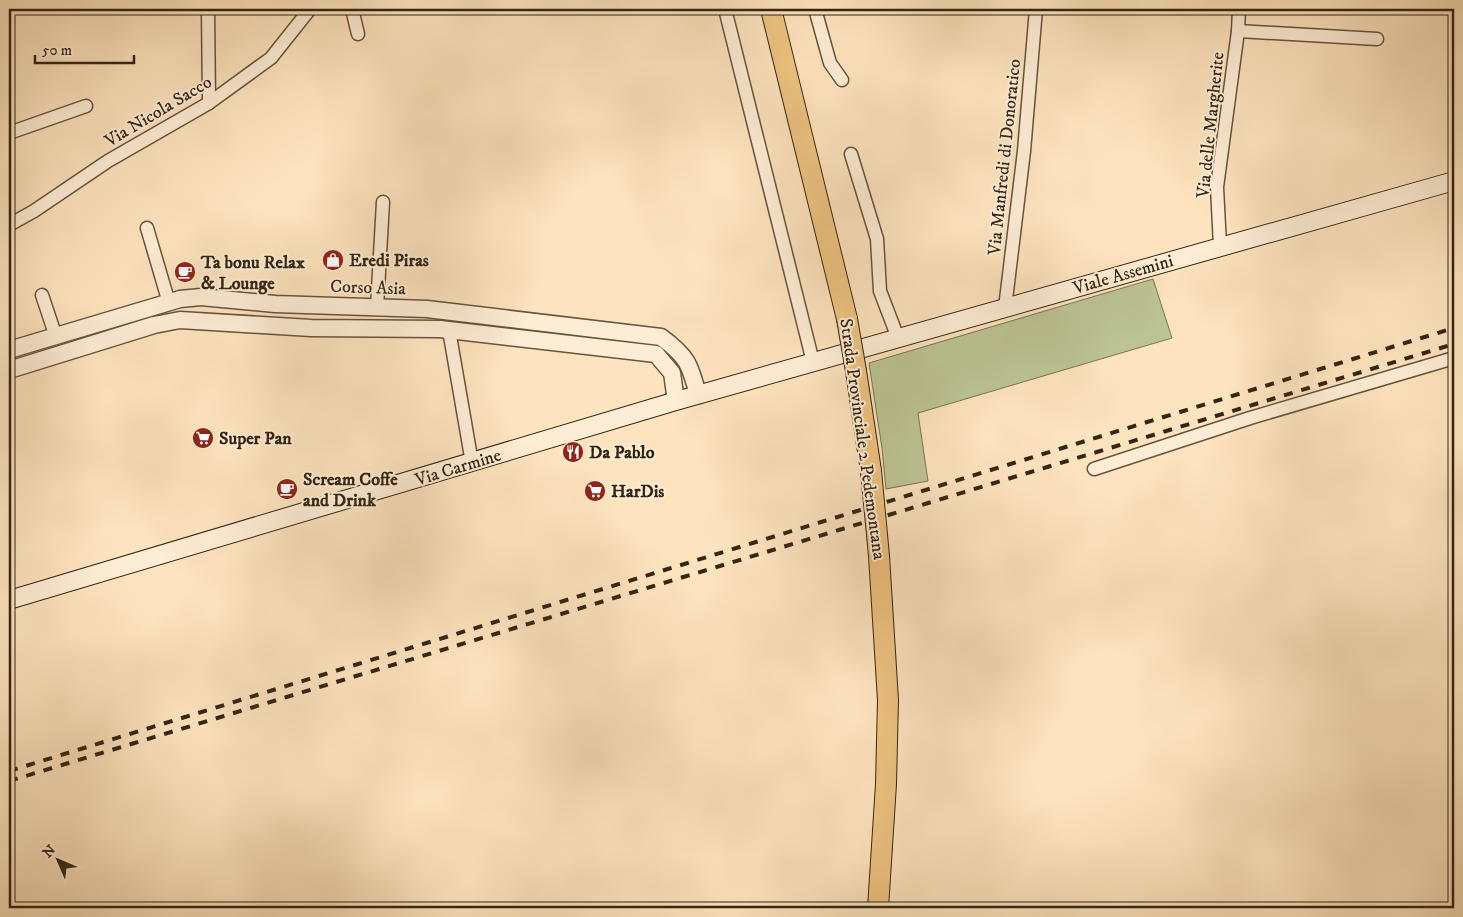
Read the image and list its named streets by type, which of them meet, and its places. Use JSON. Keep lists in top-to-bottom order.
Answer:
{
  "streets": {
    "main road": ["Viale Assemini", "Strada Provinciale 2 Pedemontana", "Via Carmine"],
    "street": [
      "Via Nicola Sacco",
      "Via delle Margherite",
      "Via Manfredi di Donoratico",
      "Corso Asia"
    ]
  },
  "crossings": [
    ["Via delle Margherite", "Viale Assemini"],
    ["Via Manfredi di Donoratico", "Viale Assemini"],
    ["Viale Assemini", "Via Carmine"],
    ["Corso Asia", "Via Carmine"]
  ],
  "places": {
    "shop": ["Eredi Piras"],
    "cafe": ["Ta bonu Relax & Lounge", "Scream Coffe and Drink"],
    "supermarket": ["Super Pan", "HarDis"],
    "restaurant": ["Da Pablo"]
  },
  "scale_bar": "50 m",
  "north": "top left"
}
